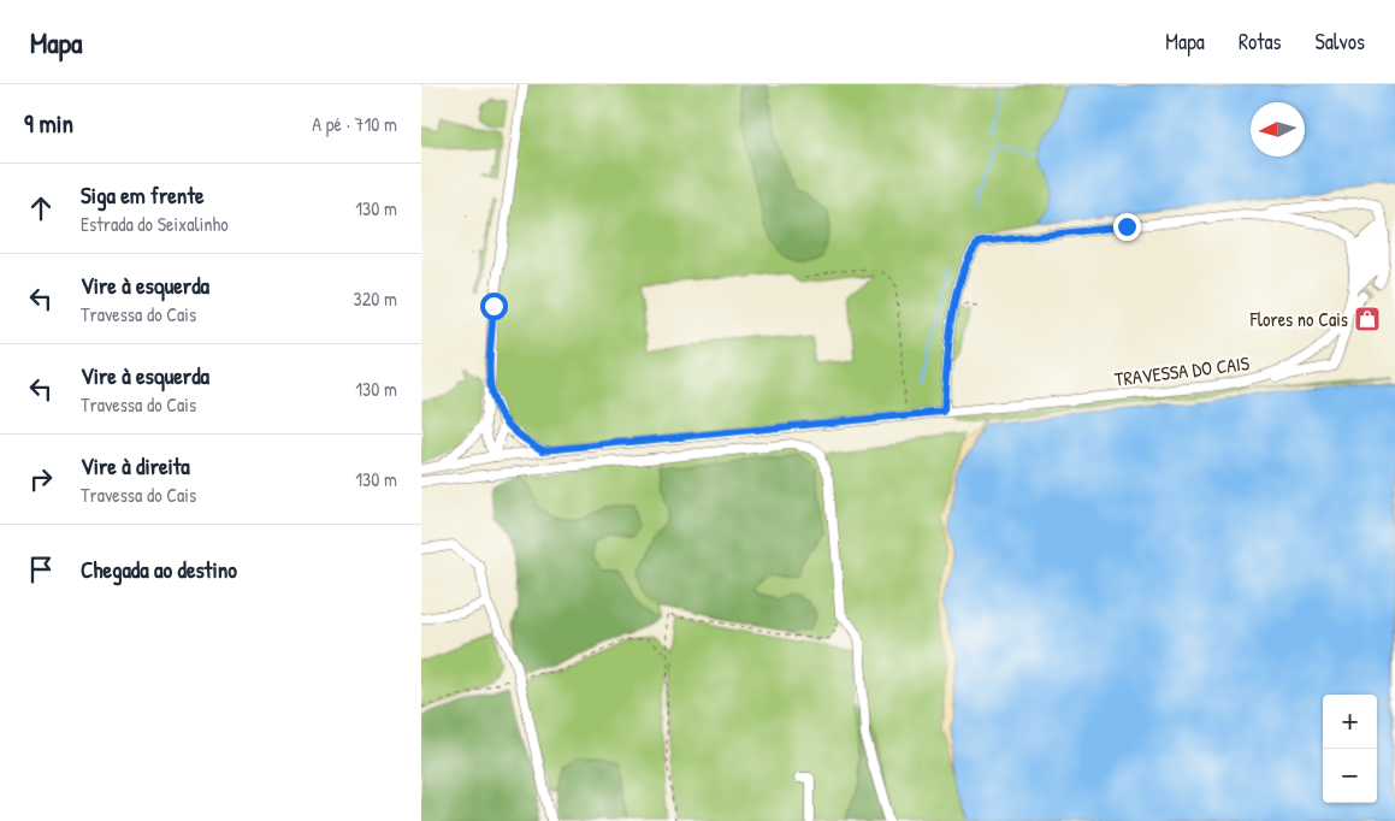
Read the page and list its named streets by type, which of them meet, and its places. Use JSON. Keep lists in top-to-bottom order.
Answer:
{
  "streets": {
    "street": ["TRAVESSA DO CAIS"]
  },
  "places": {
    "shop": ["Flores no Cais"]
  },
  "north": "left",
  "page": {
    "header": "Mapa",
    "nav": ["Mapa", "Rotas", "Salvos"],
    "heading": ["9 min", "A pé · 710 m"],
    "list": [
      ["Siga em frente", "Estrada do Seixalinho", "130 m"],
      ["Vire à esquerda", "Travessa do Cais", "320 m"],
      ["Vire à esquerda", "Travessa do Cais", "130 m"],
      ["Vire à direita", "Travessa do Cais", "130 m"],
      "Chegada ao destino"
    ],
    "map_buttons": ["+", "−"]
  }
}
